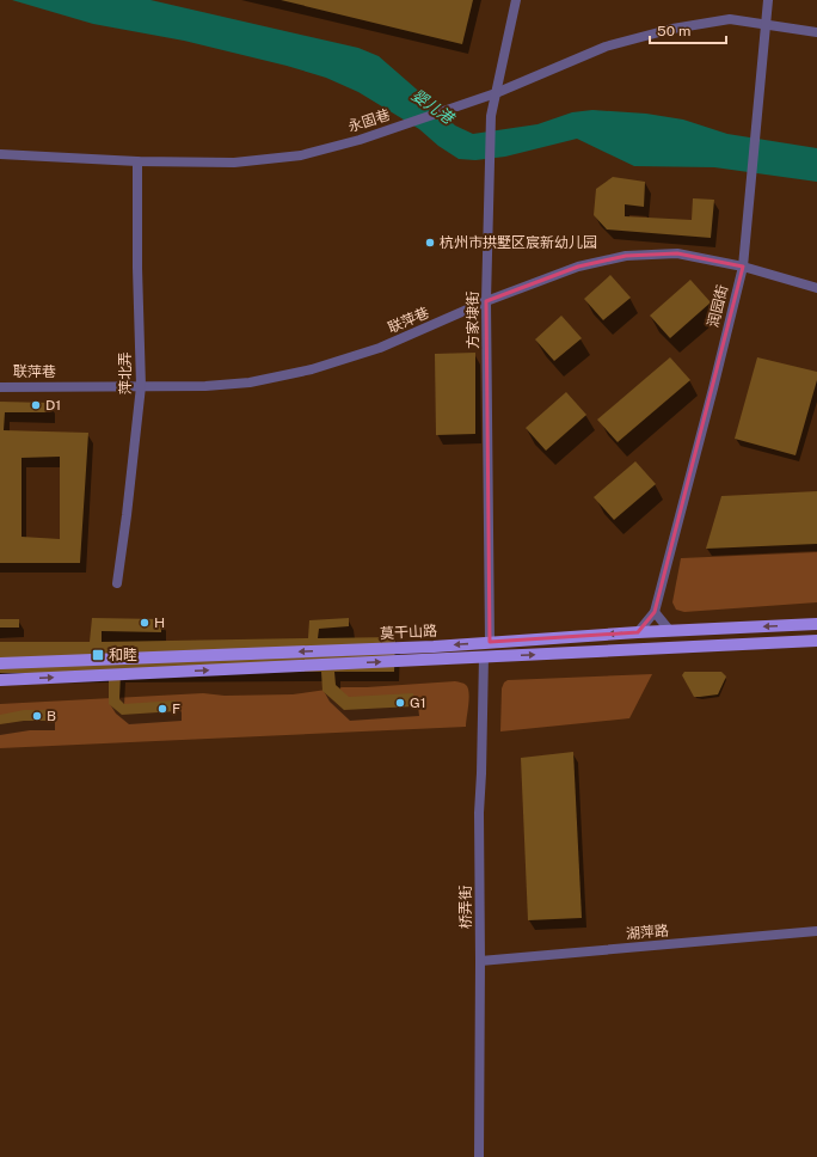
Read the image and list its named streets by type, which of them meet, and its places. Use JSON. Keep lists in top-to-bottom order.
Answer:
{
  "streets": {
    "main road": ["莫干山路"],
    "street": [
      "永固巷",
      "润园街",
      "联萍巷",
      "方家埭街",
      "萍北弄",
      "桥弄街",
      "湖萍路"
    ]
  },
  "crossings": [
    ["永固巷", "润园街"],
    ["永固巷", "方家埭街"],
    ["永固巷", "萍北弄"],
    ["润园街", "联萍巷"],
    ["润园街", "莫干山路"],
    ["联萍巷", "方家埭街"],
    ["联萍巷", "萍北弄"],
    ["方家埭街", "莫干山路"],
    ["莫干山路", "桥弄街"],
    ["桥弄街", "湖萍路"]
  ],
  "water": ["婴儿港"],
  "places": {
    "other": [
      "杭州市拱墅区宸新幼儿园",
      "D1",
      "H",
      "G1",
      "F",
      "B"
    ],
    "transit": ["和睦"]
  },
  "scale_bar": "50 m"
}
